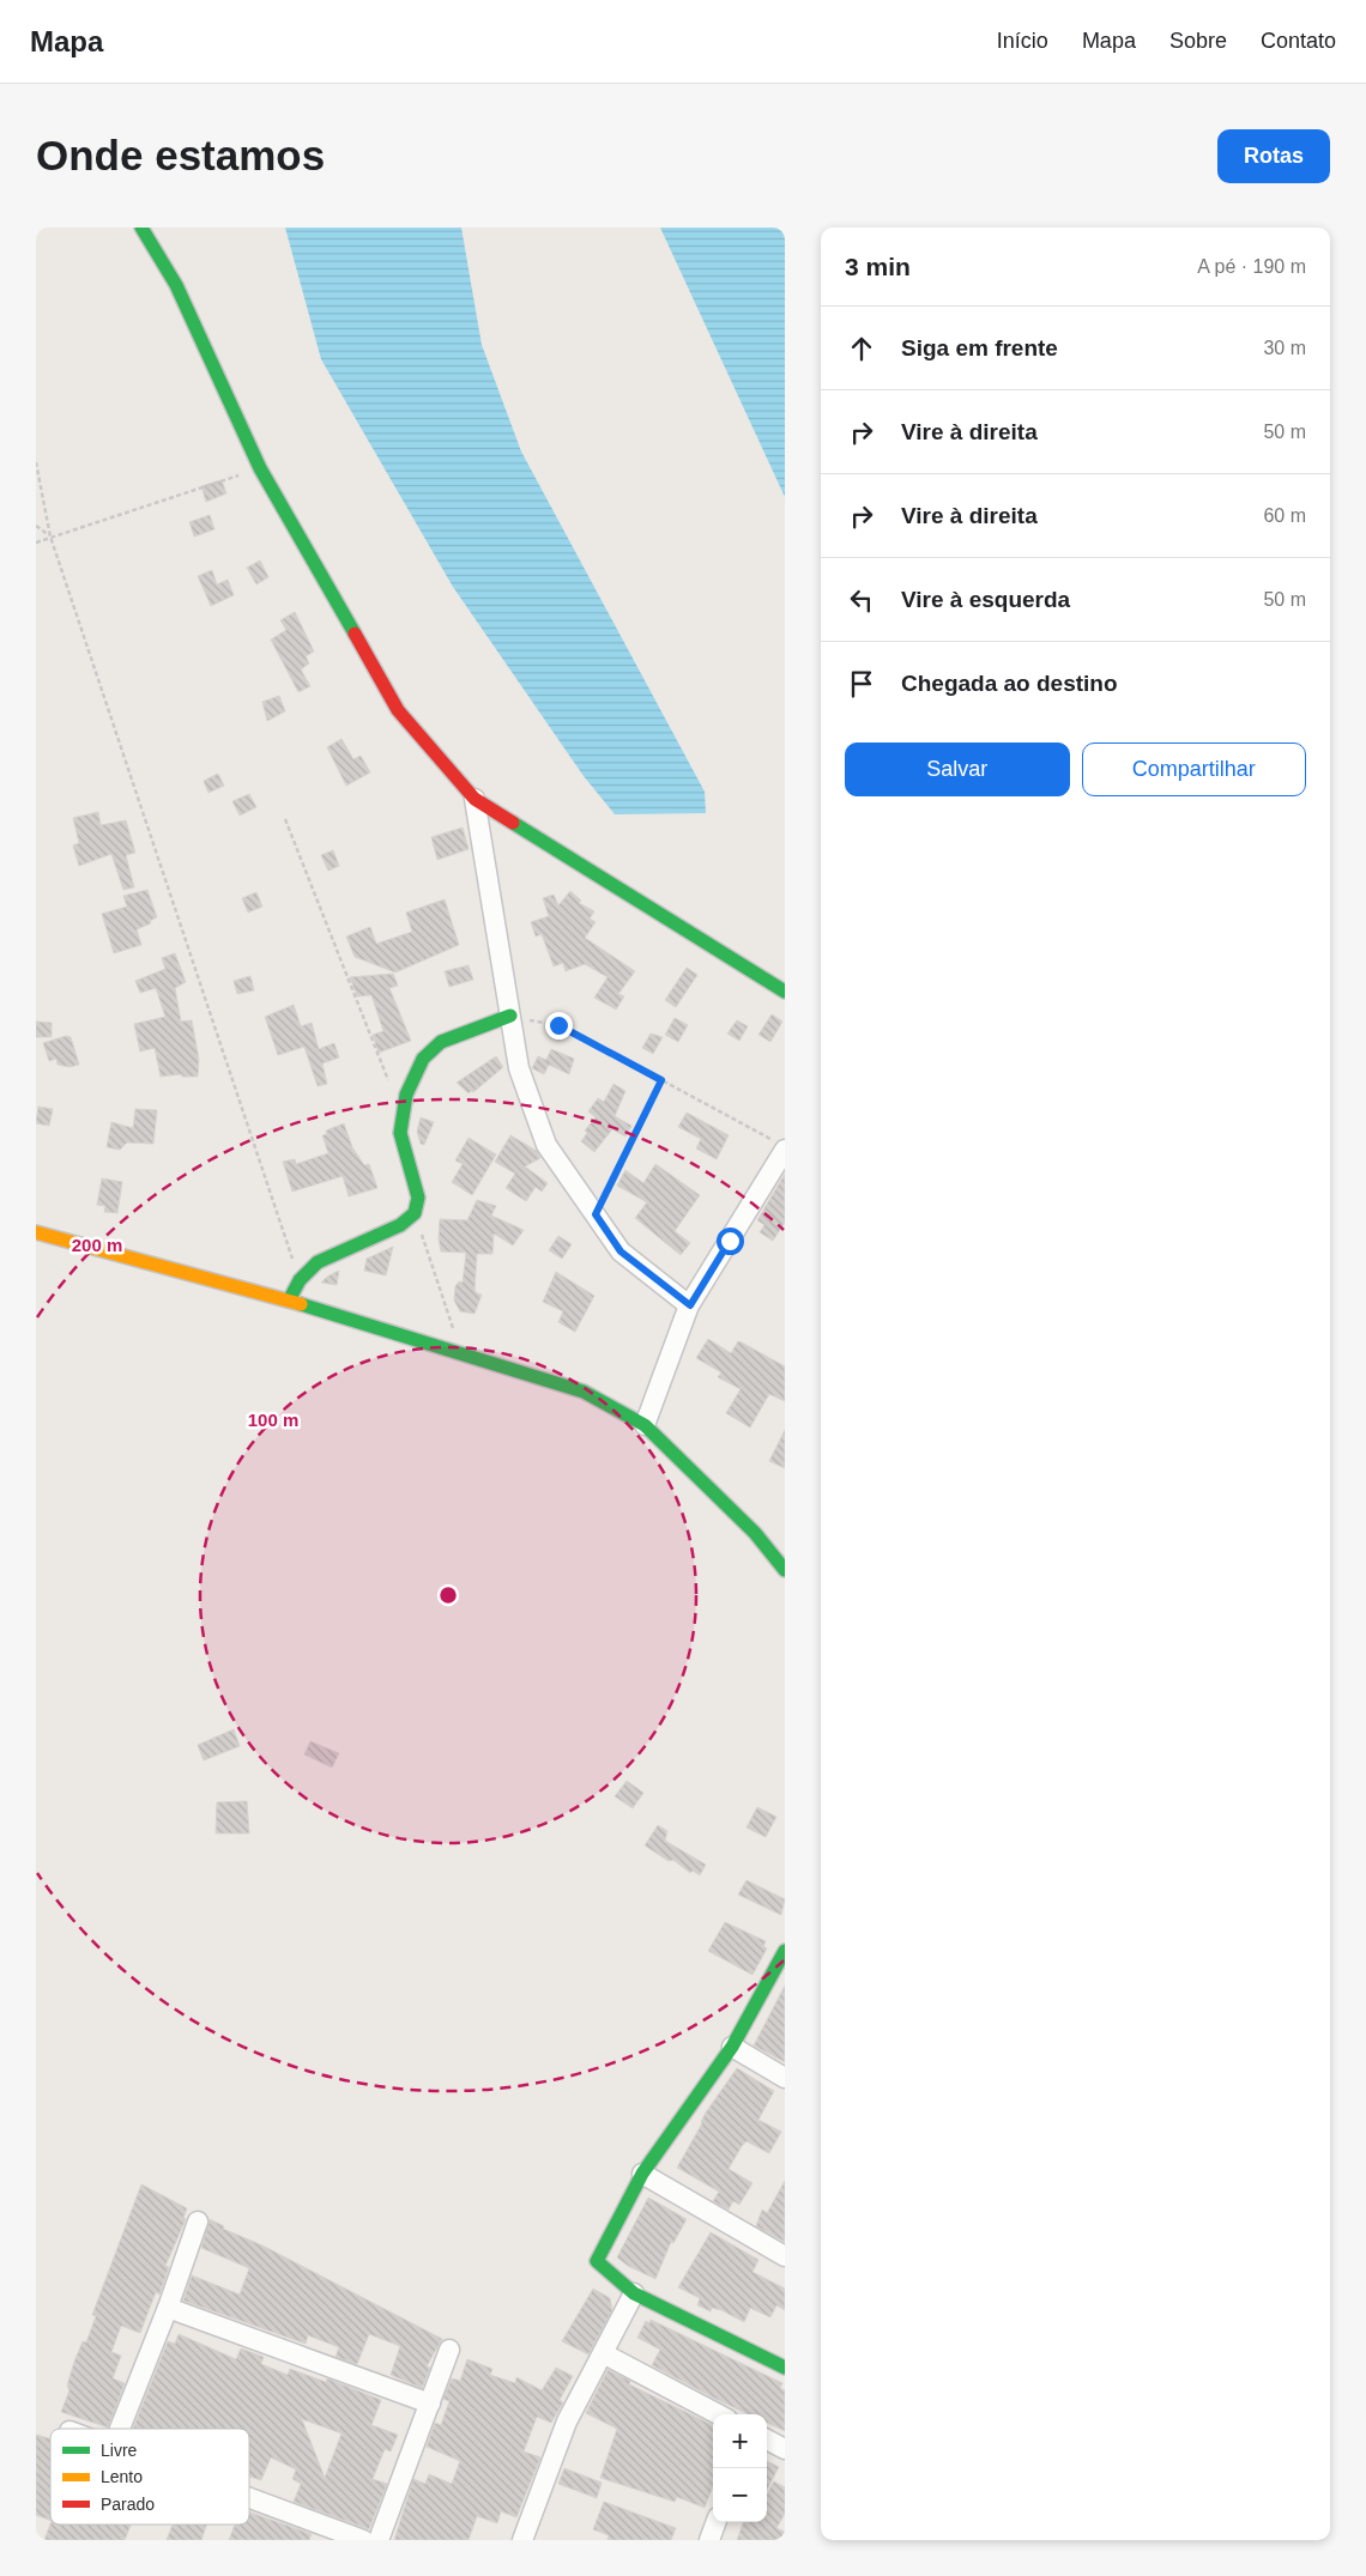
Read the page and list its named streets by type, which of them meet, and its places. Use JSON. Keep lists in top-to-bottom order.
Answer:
{
  "legend": ["Livre", "Lento", "Parado"],
  "page": {
    "header": "Mapa",
    "nav": [
      "Início",
      "Mapa",
      "Sobre",
      "Contato"
    ],
    "buttons": [
      "Rotas",
      ["Salvar", "Compartilhar"]
    ],
    "title": "Onde estamos",
    "heading": ["3 min", "A pé · 190 m"],
    "list": [
      ["Siga em frente", "30 m"],
      ["Vire à direita", "50 m"],
      ["Vire à direita", "60 m"],
      ["Vire à esquerda", "50 m"],
      "Chegada ao destino"
    ],
    "map_buttons": ["+", "−"]
  },
  "rings": ["200 m", "100 m"]
}
